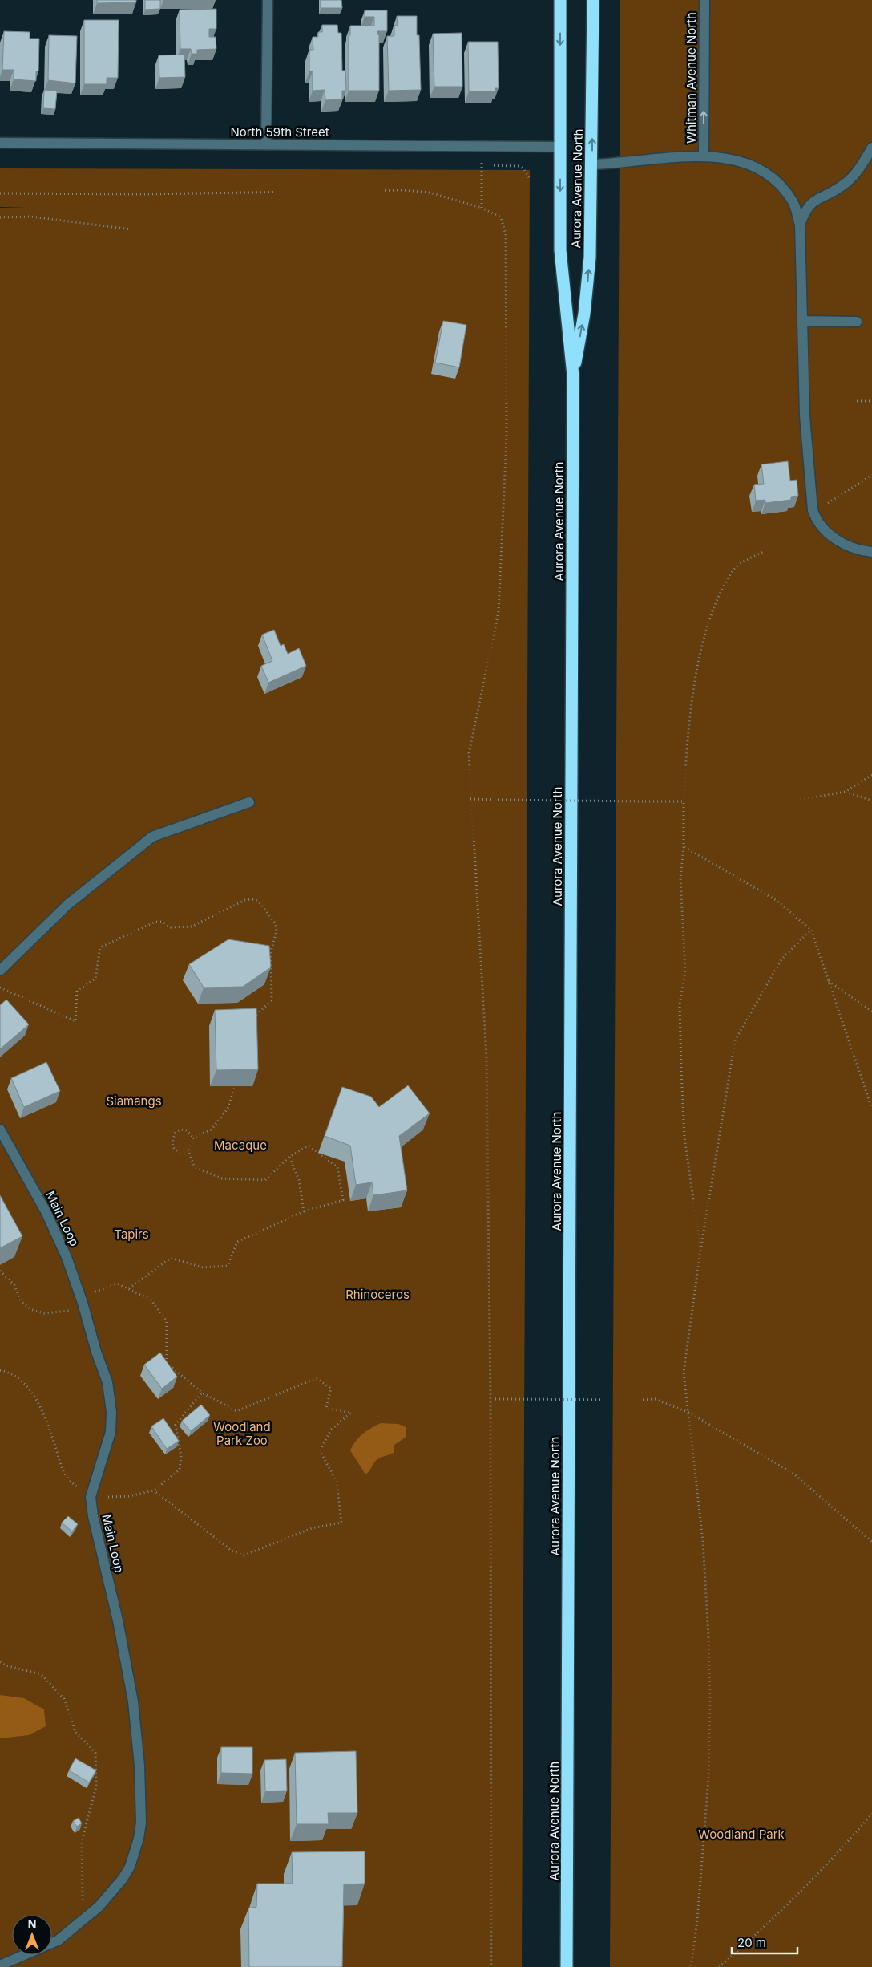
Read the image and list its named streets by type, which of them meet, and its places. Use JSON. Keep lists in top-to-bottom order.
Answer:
{
  "streets": {
    "highway": ["Aurora Avenue North"],
    "street": ["Whitman Avenue North", "North 59th Street", "Main Loop"]
  },
  "crossings": [
    ["North 59th Street", "Aurora Avenue North"]
  ],
  "one_way": ["Whitman Avenue North"],
  "parks": [
    "Siamangs",
    "Macaque",
    "Tapirs",
    "Rhinoceros",
    "Woodland Park Zoo",
    "Woodland Park"
  ],
  "scale_bar": "20 m",
  "north": "top"
}
